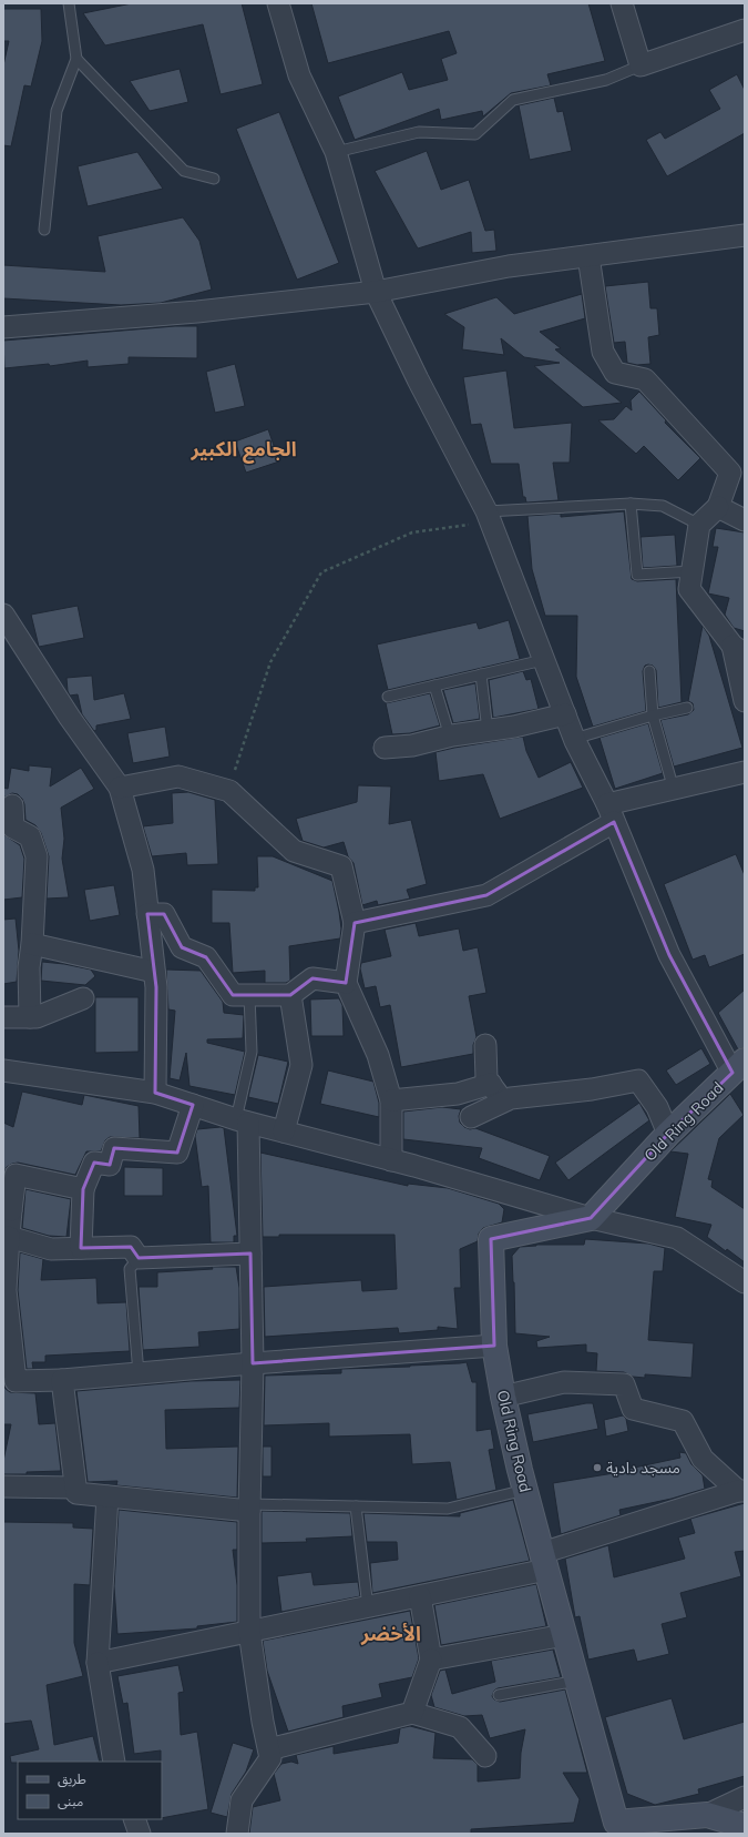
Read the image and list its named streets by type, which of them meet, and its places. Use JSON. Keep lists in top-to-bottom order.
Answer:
{
  "streets": {
    "street": ["Old Ring Road"]
  },
  "districts": ["الجامع الكبير", "الأخضر"],
  "places": ["مسجد دادية"],
  "legend": ["طريق", "مبنى"]
}
